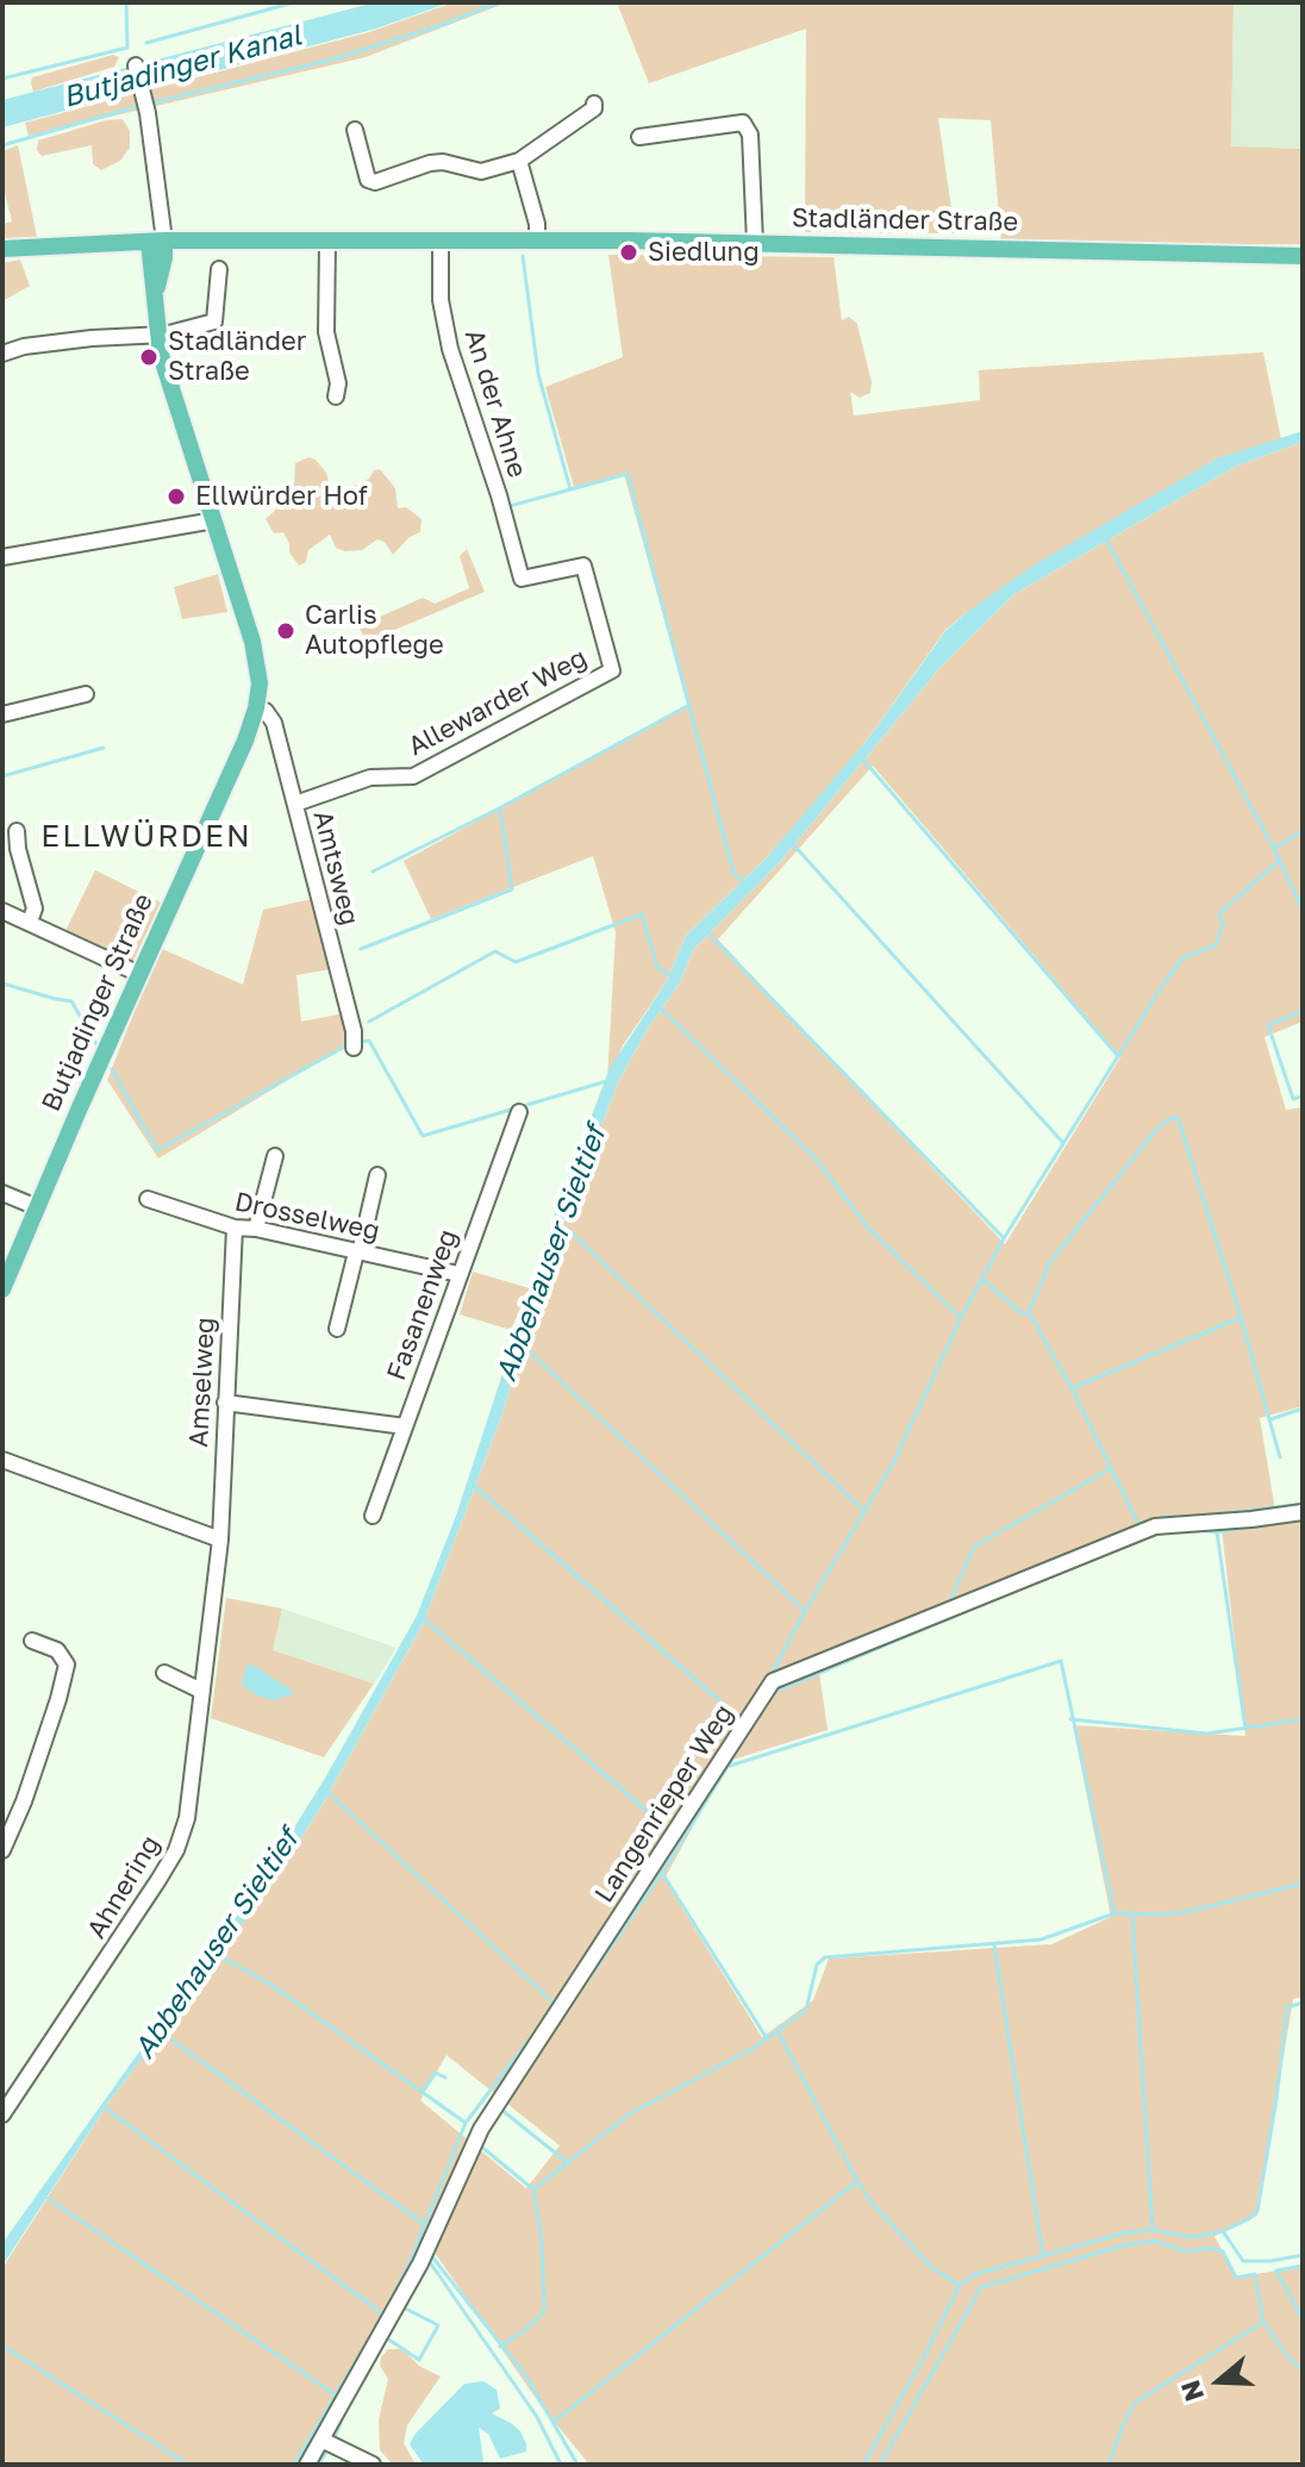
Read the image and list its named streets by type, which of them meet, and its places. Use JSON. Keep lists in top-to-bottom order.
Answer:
{
  "streets": {
    "main road": ["Stadländer Straße", "Butjadinger Straße"],
    "street": [
      "An der Ahne",
      "Allewarder Weg",
      "Amtsweg",
      "Drosselweg",
      "Fasanenweg",
      "Amselweg",
      "Langenrieper Weg",
      "Ahnering"
    ]
  },
  "crossings": [
    ["Stadländer Straße", "An der Ahne"],
    ["An der Ahne", "Allewarder Weg"],
    ["Allewarder Weg", "Amtsweg"],
    ["Amtsweg", "Butjadinger Straße"],
    ["Drosselweg", "Fasanenweg"],
    ["Drosselweg", "Amselweg"],
    ["Amselweg", "Ahnering"]
  ],
  "districts": ["ELLWÜRDEN"],
  "water": ["Butjadinger Kanal", "Abbehauser Sieltief"],
  "places": [
    "Siedlung",
    "Stadländer Straße",
    "Ellwürder Hof",
    "Carlis Autopflege"
  ],
  "north": "left"
}
